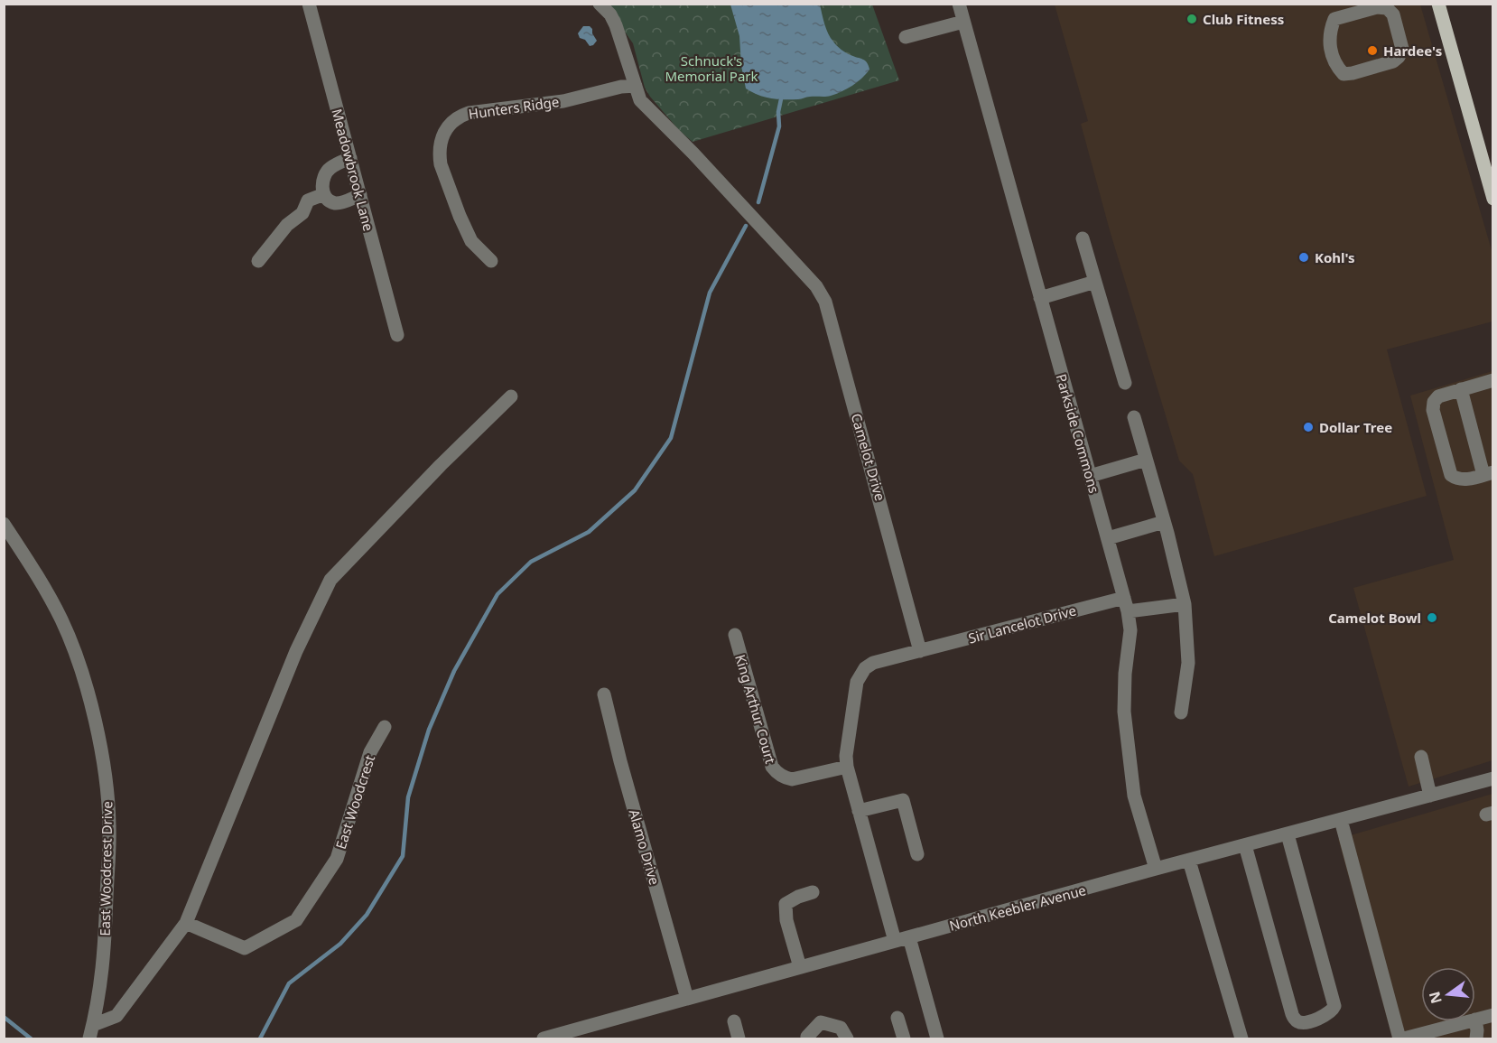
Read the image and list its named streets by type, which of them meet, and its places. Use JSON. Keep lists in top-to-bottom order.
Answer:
{
  "streets": {
    "street": [
      "Hunters Ridge",
      "Meadowbrook Lane",
      "Parkside Commons",
      "Camelot Drive",
      "Sir Lancelot Drive",
      "King Arthur Court",
      "East Woodcrest",
      "Alamo Drive",
      "East Woodcrest Drive",
      "North Keebler Avenue"
    ]
  },
  "crossings": [
    ["Hunters Ridge", "Camelot Drive"],
    ["Parkside Commons", "Sir Lancelot Drive"],
    ["Parkside Commons", "North Keebler Avenue"],
    ["Camelot Drive", "Sir Lancelot Drive"],
    ["Alamo Drive", "North Keebler Avenue"]
  ],
  "parks": ["Schnuck's Memorial Park"],
  "places": [
    "Club Fitness",
    "Hardee's",
    "Kohl's",
    "Dollar Tree",
    "Camelot Bowl"
  ],
  "north": "left"
}
